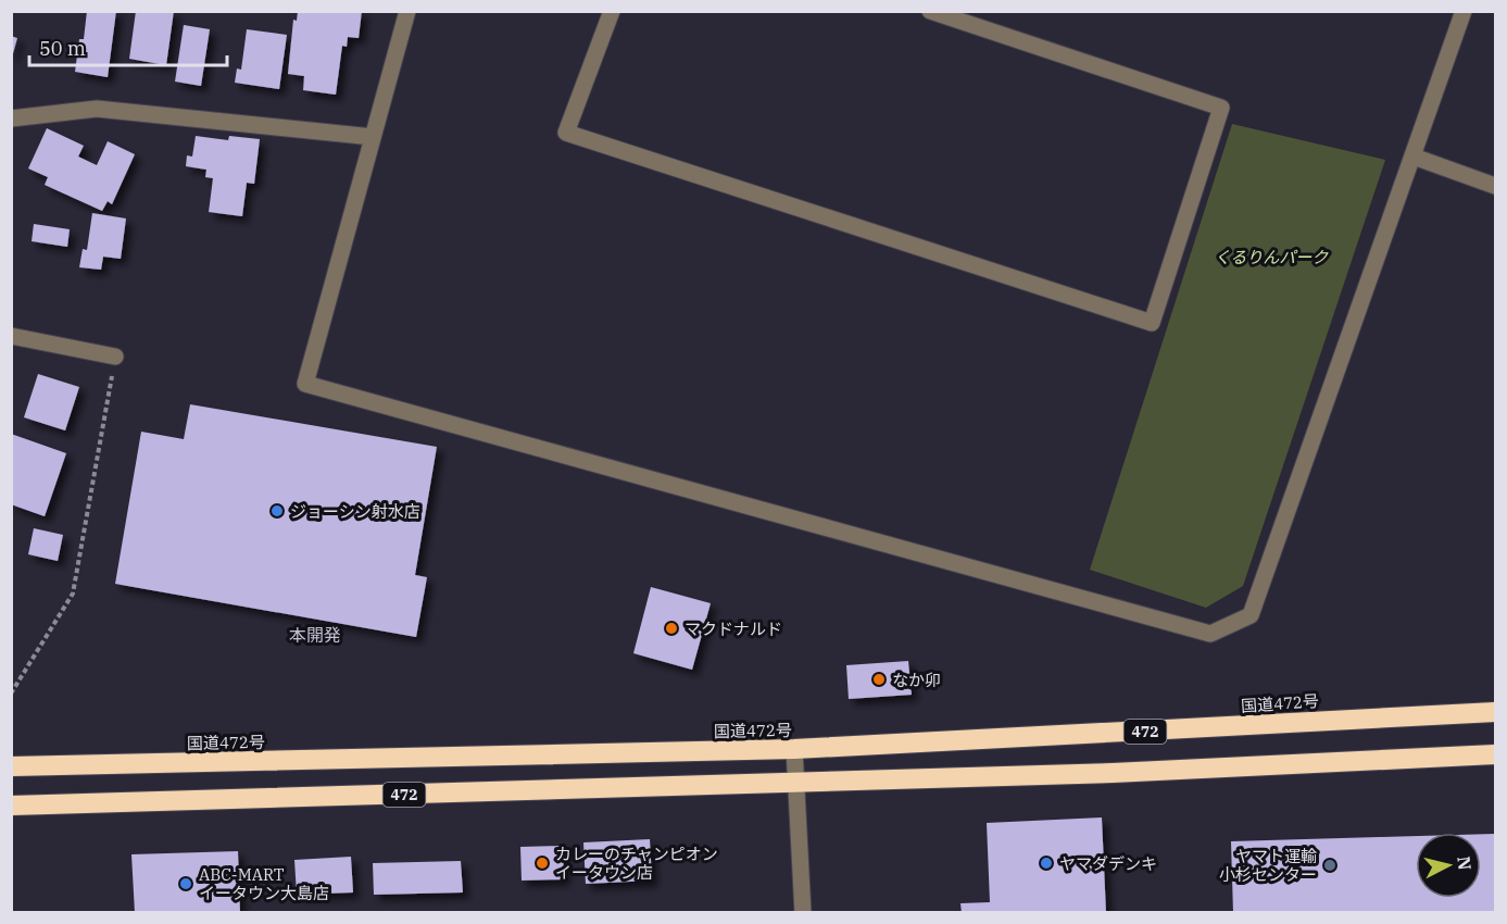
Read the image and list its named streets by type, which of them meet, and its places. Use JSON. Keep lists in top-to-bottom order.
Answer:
{
  "streets": {
    "highway": ["国道472号", "472"]
  },
  "districts": ["本開発"],
  "parks": ["くるりんパーク"],
  "places": [
    "ジョーシン射水店",
    "マクドナルド",
    "なか卯",
    "カレーのチャンピオン イータウン店",
    "ヤマダデンキ",
    "ヤマト運輸 小杉センター",
    "ABC-MART イータウン大島店"
  ],
  "scale_bar": "50 m",
  "north": "right"
}
